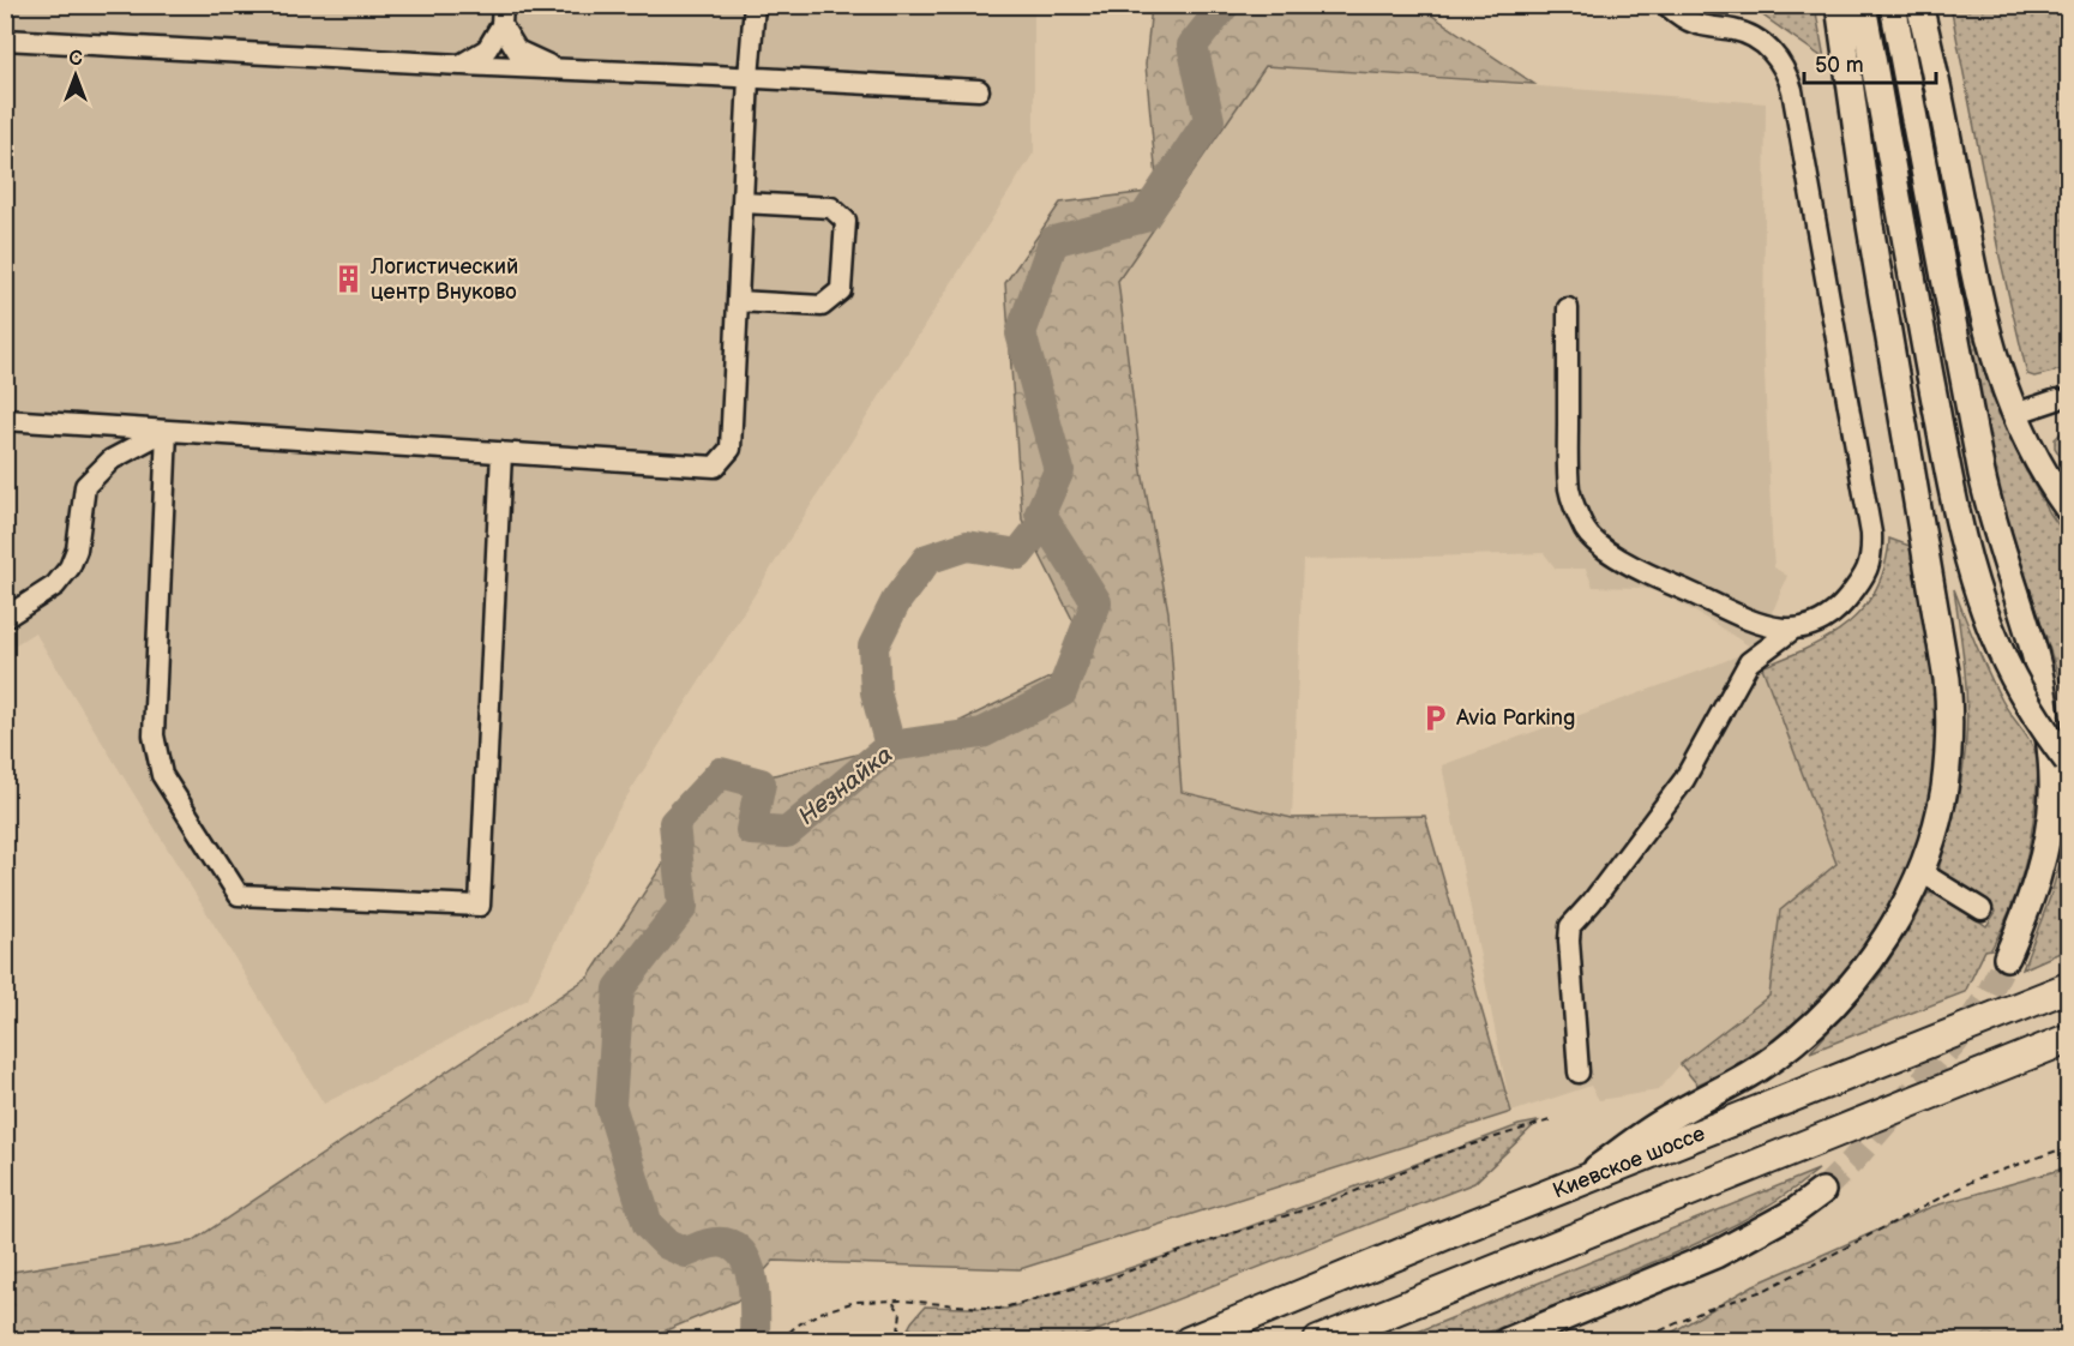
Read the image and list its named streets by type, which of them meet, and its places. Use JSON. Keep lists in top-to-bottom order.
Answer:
{
  "streets": {
    "highway": ["Киевское шоссе"]
  },
  "water": ["Незнайка"],
  "places": {
    "building": ["Логистический центр Внуково"],
    "parking": ["Avia Parking"]
  },
  "scale_bar": "50 m",
  "north": "top"
}
